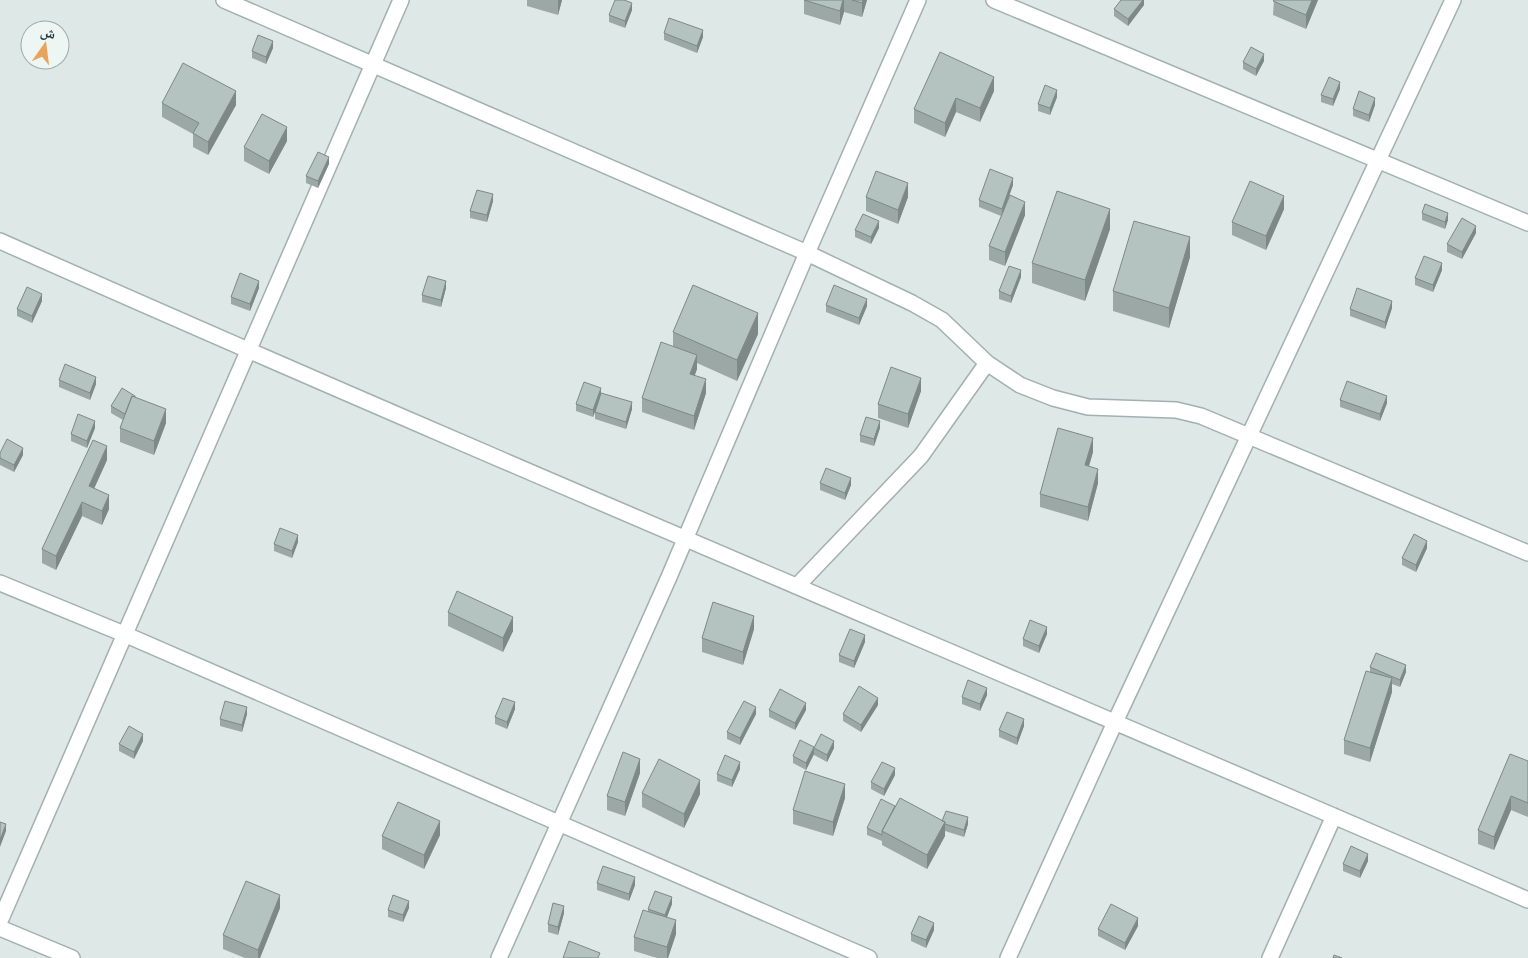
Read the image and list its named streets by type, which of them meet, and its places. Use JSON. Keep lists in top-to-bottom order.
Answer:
{
  "north": "top"
}
